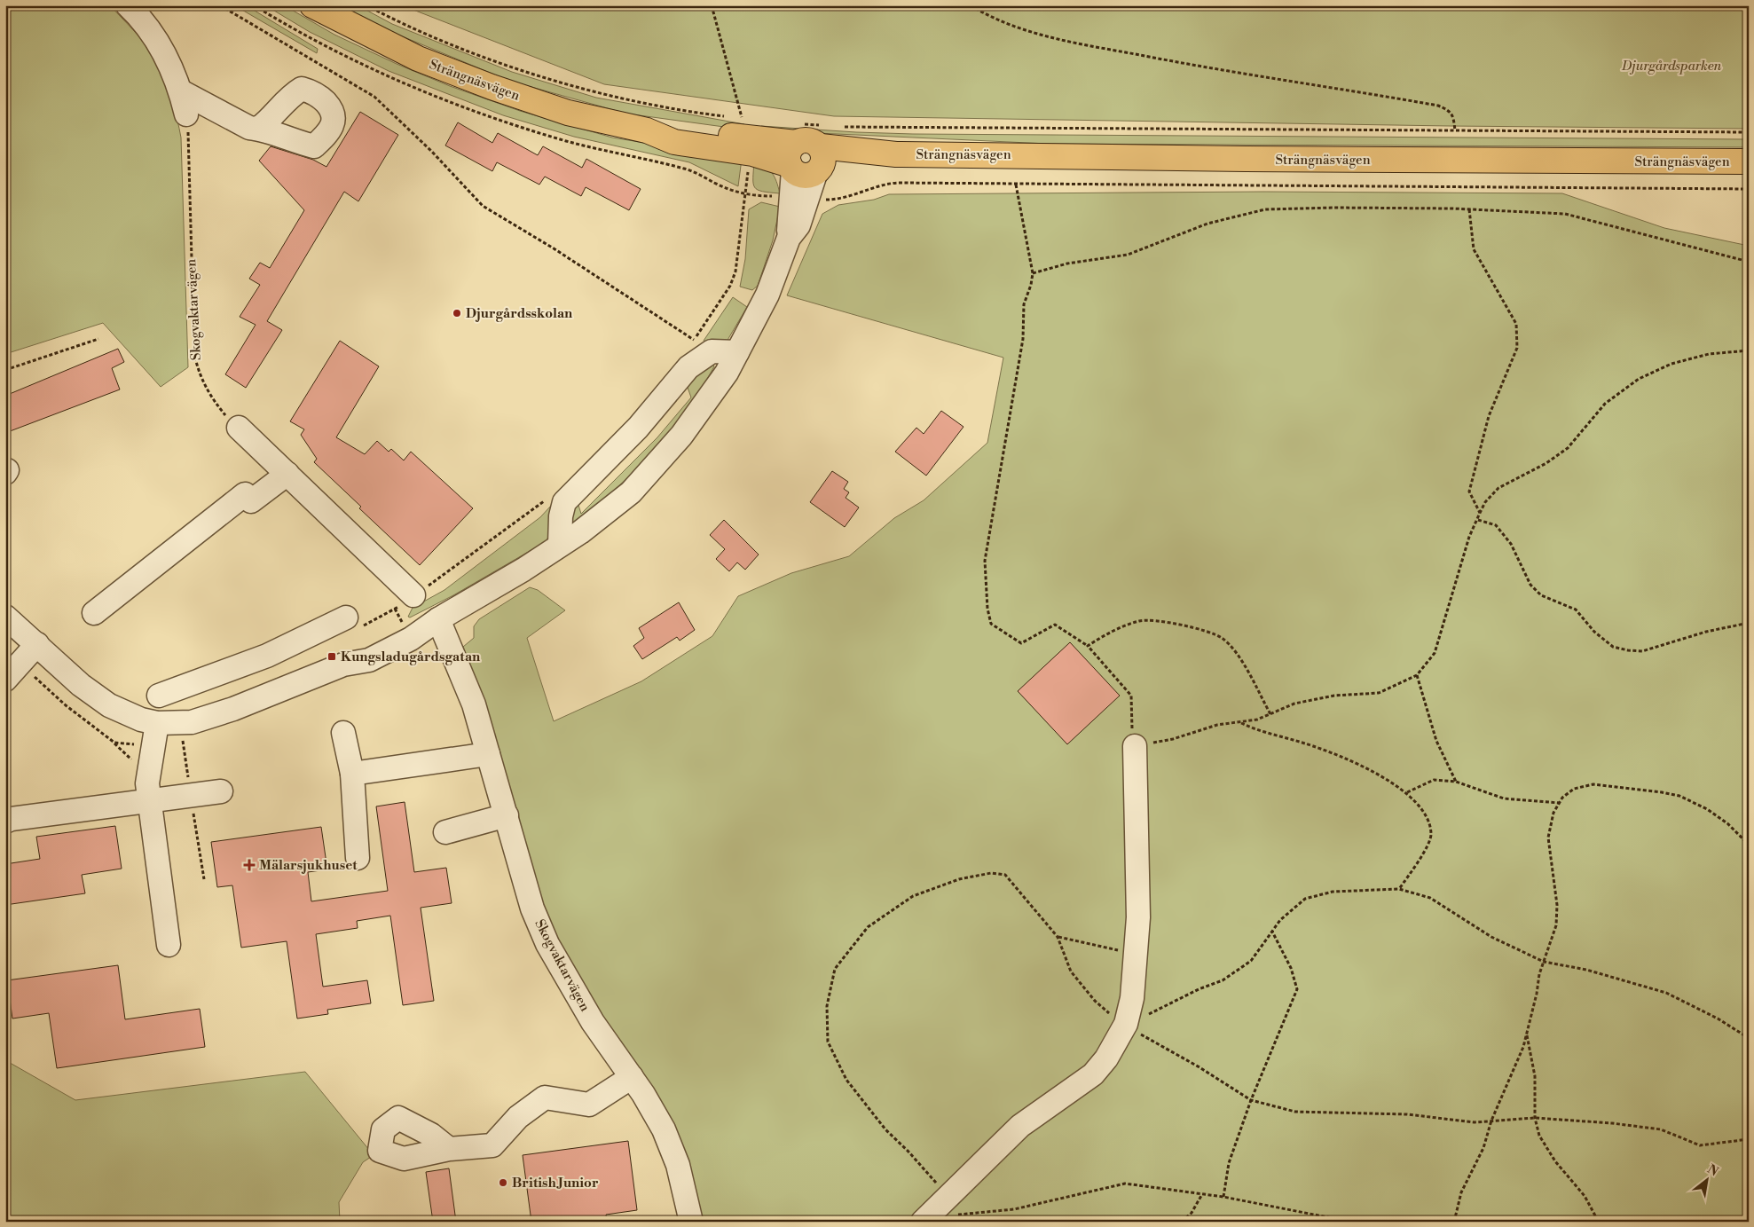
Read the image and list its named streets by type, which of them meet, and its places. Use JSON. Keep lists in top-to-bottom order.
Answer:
{
  "streets": {
    "main road": ["Strängnäsvägen"],
    "street": ["Skogvaktarvägen"]
  },
  "parks": ["Djurgårdsparken"],
  "places": {
    "other": ["Djurgårdsskolan", "British Junior"],
    "transit": ["Kungsladugårdsgatan"],
    "health": ["Mälarsjukhuset"]
  },
  "north": "top right"
}
